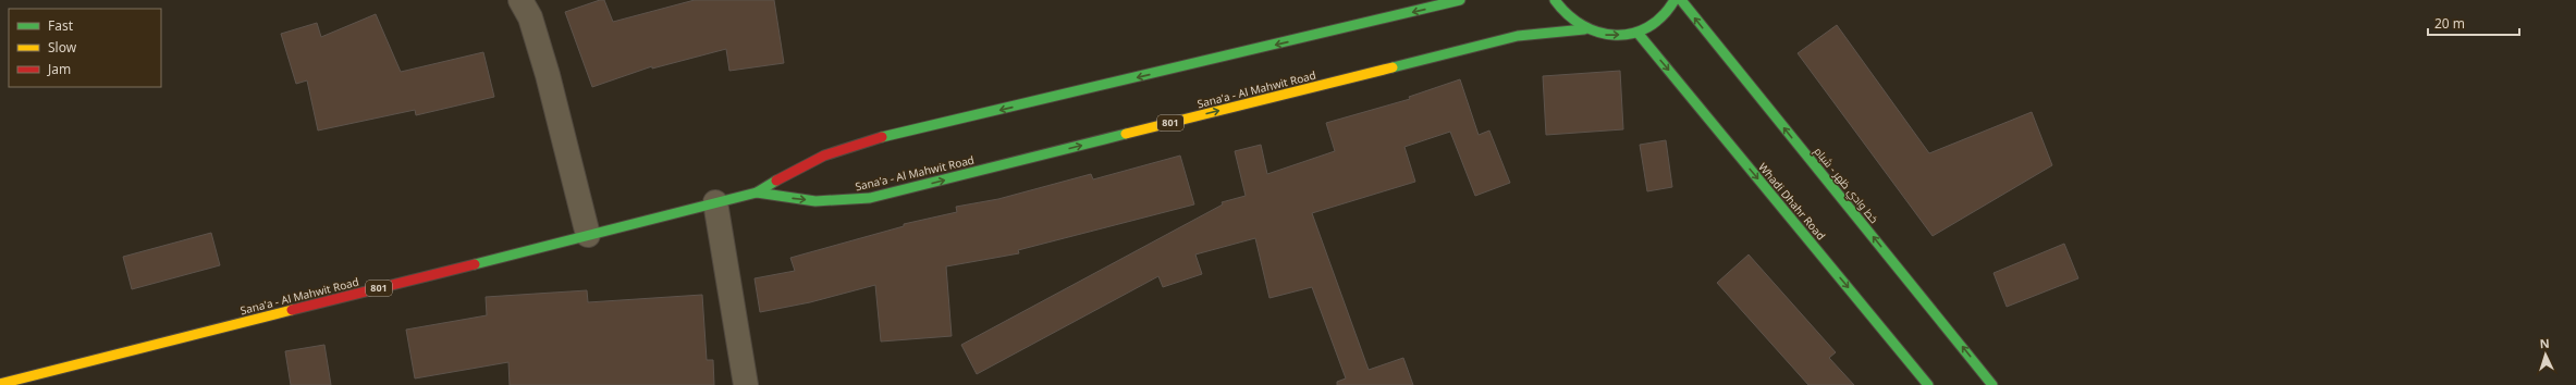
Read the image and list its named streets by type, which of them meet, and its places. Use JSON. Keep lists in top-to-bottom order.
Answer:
{
  "streets": {
    "main road": [
      "Sana'a - Al Mahwit Road",
      "801",
      "خط وادي ظهر - شبام",
      "Whadi Dhahr Road"
    ]
  },
  "one_way": ["خط وادي ظهر - شبام", "Whadi Dhahr Road"],
  "legend": ["Fast", "Slow", "Jam"],
  "scale_bar": "20 m",
  "north": "top"
}
